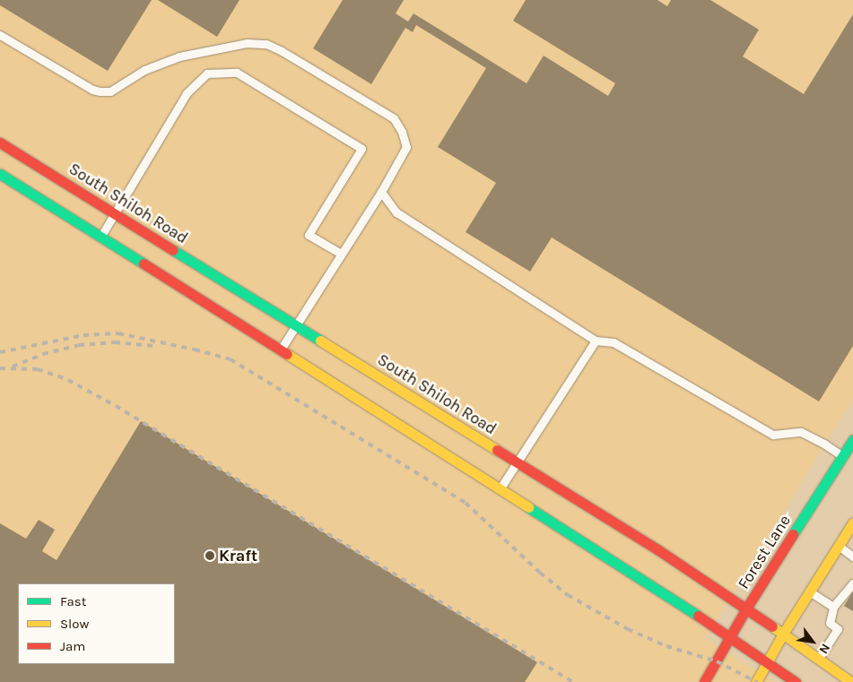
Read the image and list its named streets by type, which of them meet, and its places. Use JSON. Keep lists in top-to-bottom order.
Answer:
{
  "streets": {
    "main road": ["South Shiloh Road", "Forest Lane"]
  },
  "crossings": [
    ["South Shiloh Road", "Forest Lane"]
  ],
  "places": ["Kraft"],
  "legend": ["Fast", "Slow", "Jam"],
  "north": "bottom right"
}
